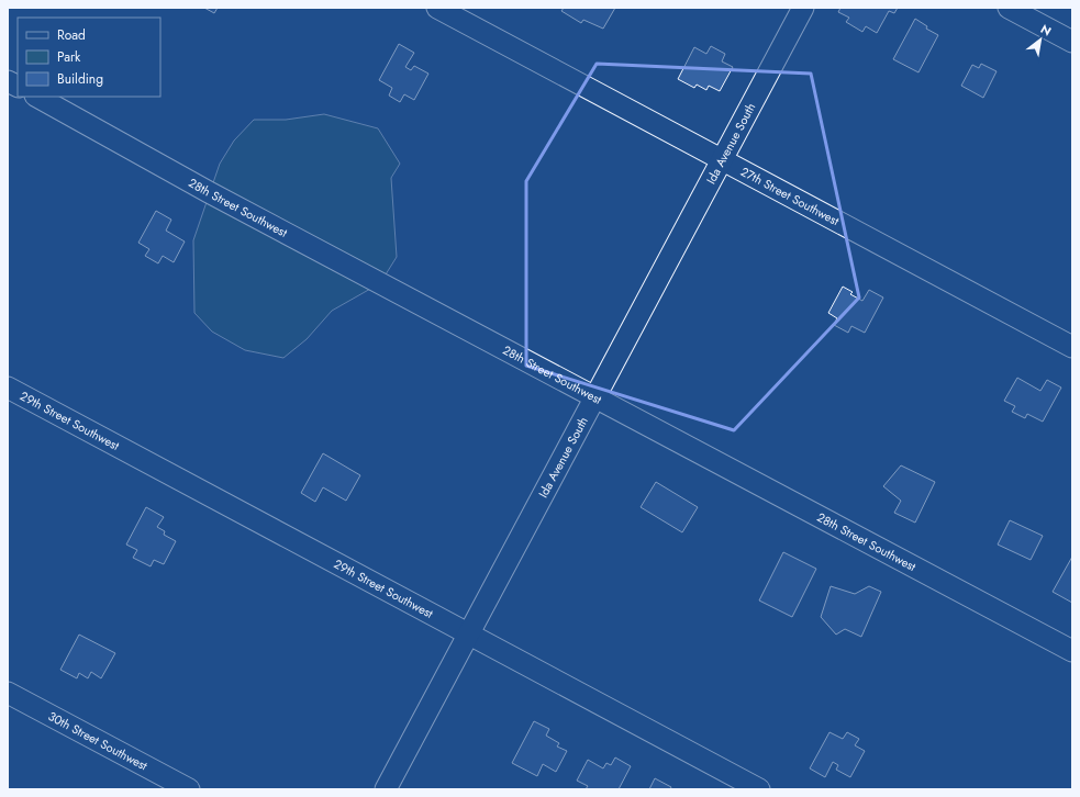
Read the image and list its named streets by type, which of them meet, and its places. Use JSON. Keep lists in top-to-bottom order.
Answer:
{
  "streets": {
    "street": [
      "Ida Avenue South",
      "27th Street Southwest",
      "28th Street Southwest",
      "29th Street Southwest",
      "30th Street Southwest"
    ]
  },
  "crossings": [
    ["Ida Avenue South", "27th Street Southwest"],
    ["Ida Avenue South", "28th Street Southwest"],
    ["Ida Avenue South", "29th Street Southwest"]
  ],
  "legend": ["Road", "Park", "Building"],
  "north": "top right"
}
